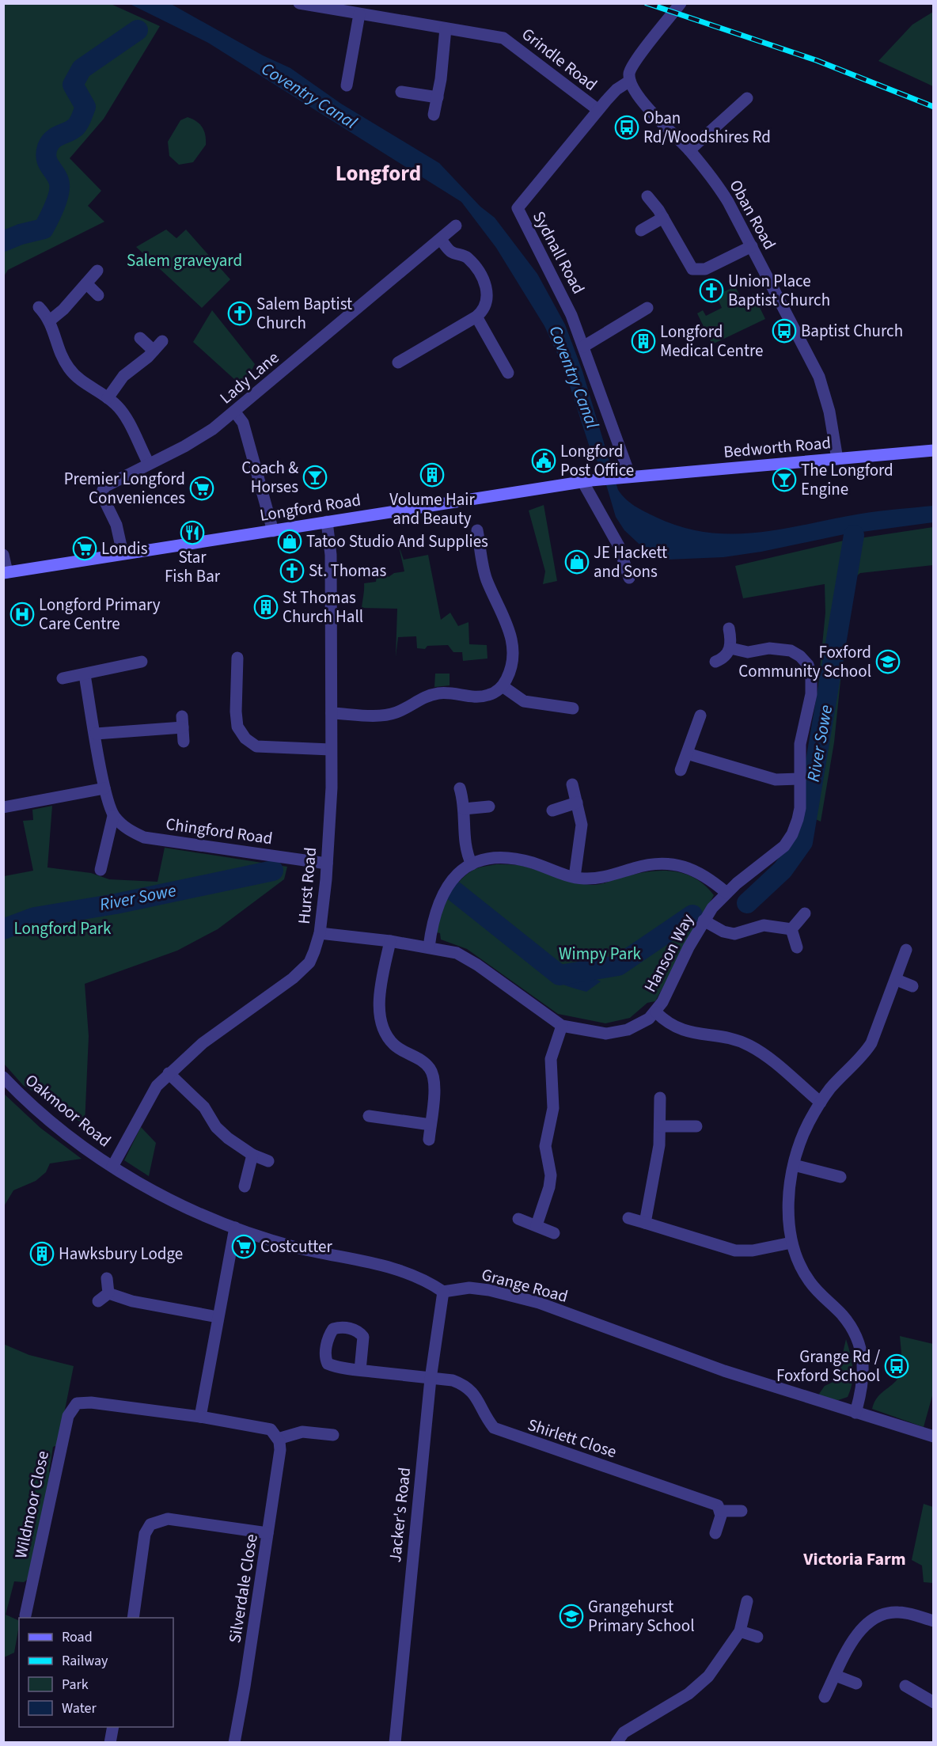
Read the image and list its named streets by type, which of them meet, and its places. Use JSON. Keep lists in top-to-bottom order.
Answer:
{
  "streets": {
    "main road": ["Bedworth Road", "Longford Road"],
    "street": [
      "Grindle Road",
      "Oban Road",
      "Sydnall Road",
      "Lady Lane",
      "Chingford Road",
      "Hurst Road",
      "Hanson Way",
      "Oakmoor Road",
      "Grange Road",
      "Shirlett Close",
      "Wildmoor Close",
      "Jacker's Road",
      "Silverdale Close"
    ]
  },
  "crossings": [
    ["Grindle Road", "Sydnall Road"],
    ["Oban Road", "Sydnall Road"],
    ["Oban Road", "Bedworth Road"],
    ["Sydnall Road", "Bedworth Road"],
    ["Sydnall Road", "Longford Road"],
    ["Lady Lane", "Longford Road"],
    ["Bedworth Road", "Longford Road"],
    ["Longford Road", "Hurst Road"],
    ["Chingford Road", "Hurst Road"],
    ["Hurst Road", "Hanson Way"],
    ["Hurst Road", "Oakmoor Road"],
    ["Grange Road", "Jacker's Road"],
    ["Shirlett Close", "Jacker's Road"]
  ],
  "districts": ["Longford", "Victoria Farm"],
  "water": ["Coventry Canal", "River Sowe"],
  "parks": ["Salem graveyard", "Longford Park", "Wimpy Park"],
  "places": {
    "bus stop": ["Oban Rd/Woodshires Rd", "Baptist Church", "Grange Rd / Foxford School"],
    "church": ["Union Place Baptist Church", "Salem Baptist Church", "St. Thomas"],
    "building": [
      "Longford Medical Centre",
      "Volume Hair and Beauty",
      "St Thomas Church Hall",
      "Hawksbury Lodge"
    ],
    "public building": ["Longford Post Office"],
    "bar": ["Coach & Horses", "The Longford Engine"],
    "supermarket": ["Premier Longford Conveniences", "Londis", "Costcutter"],
    "restaurant": ["Star Fish Bar"],
    "shop": ["Tatoo Studio And Supplies", "JE Hackett and Sons"],
    "hospital": ["Longford Primary Care Centre"],
    "school or university": ["Foxford Community School", "Grangehurst Primary School"]
  },
  "legend": [
    "Road",
    "Railway",
    "Park",
    "Water"
  ]
}
